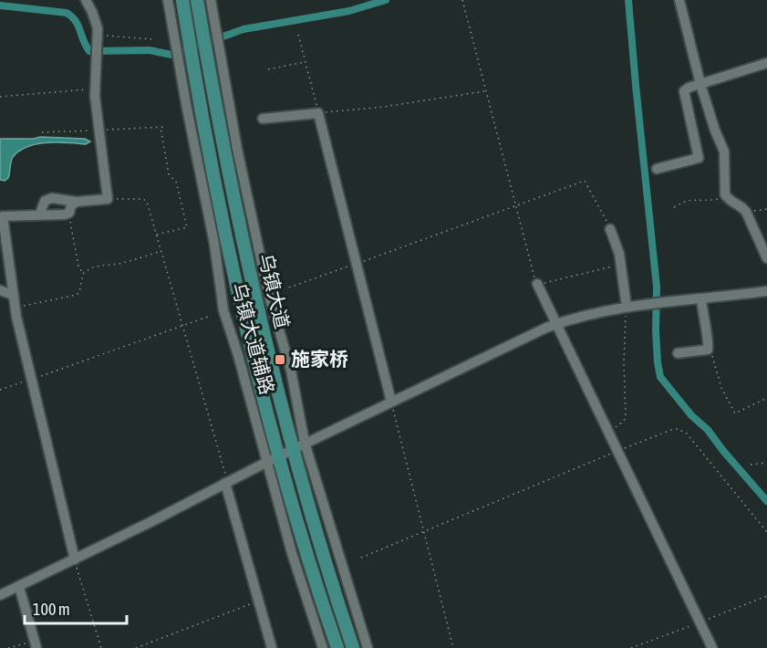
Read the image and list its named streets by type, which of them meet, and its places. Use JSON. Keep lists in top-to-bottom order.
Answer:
{
  "streets": {
    "main road": ["乌镇大道"],
    "street": ["乌镇大道辅路"]
  },
  "crossings": [
    ["乌镇大道", "乌镇大道辅路"]
  ],
  "places": {
    "transit": ["施家桥"]
  },
  "scale_bar": "100 m"
}
